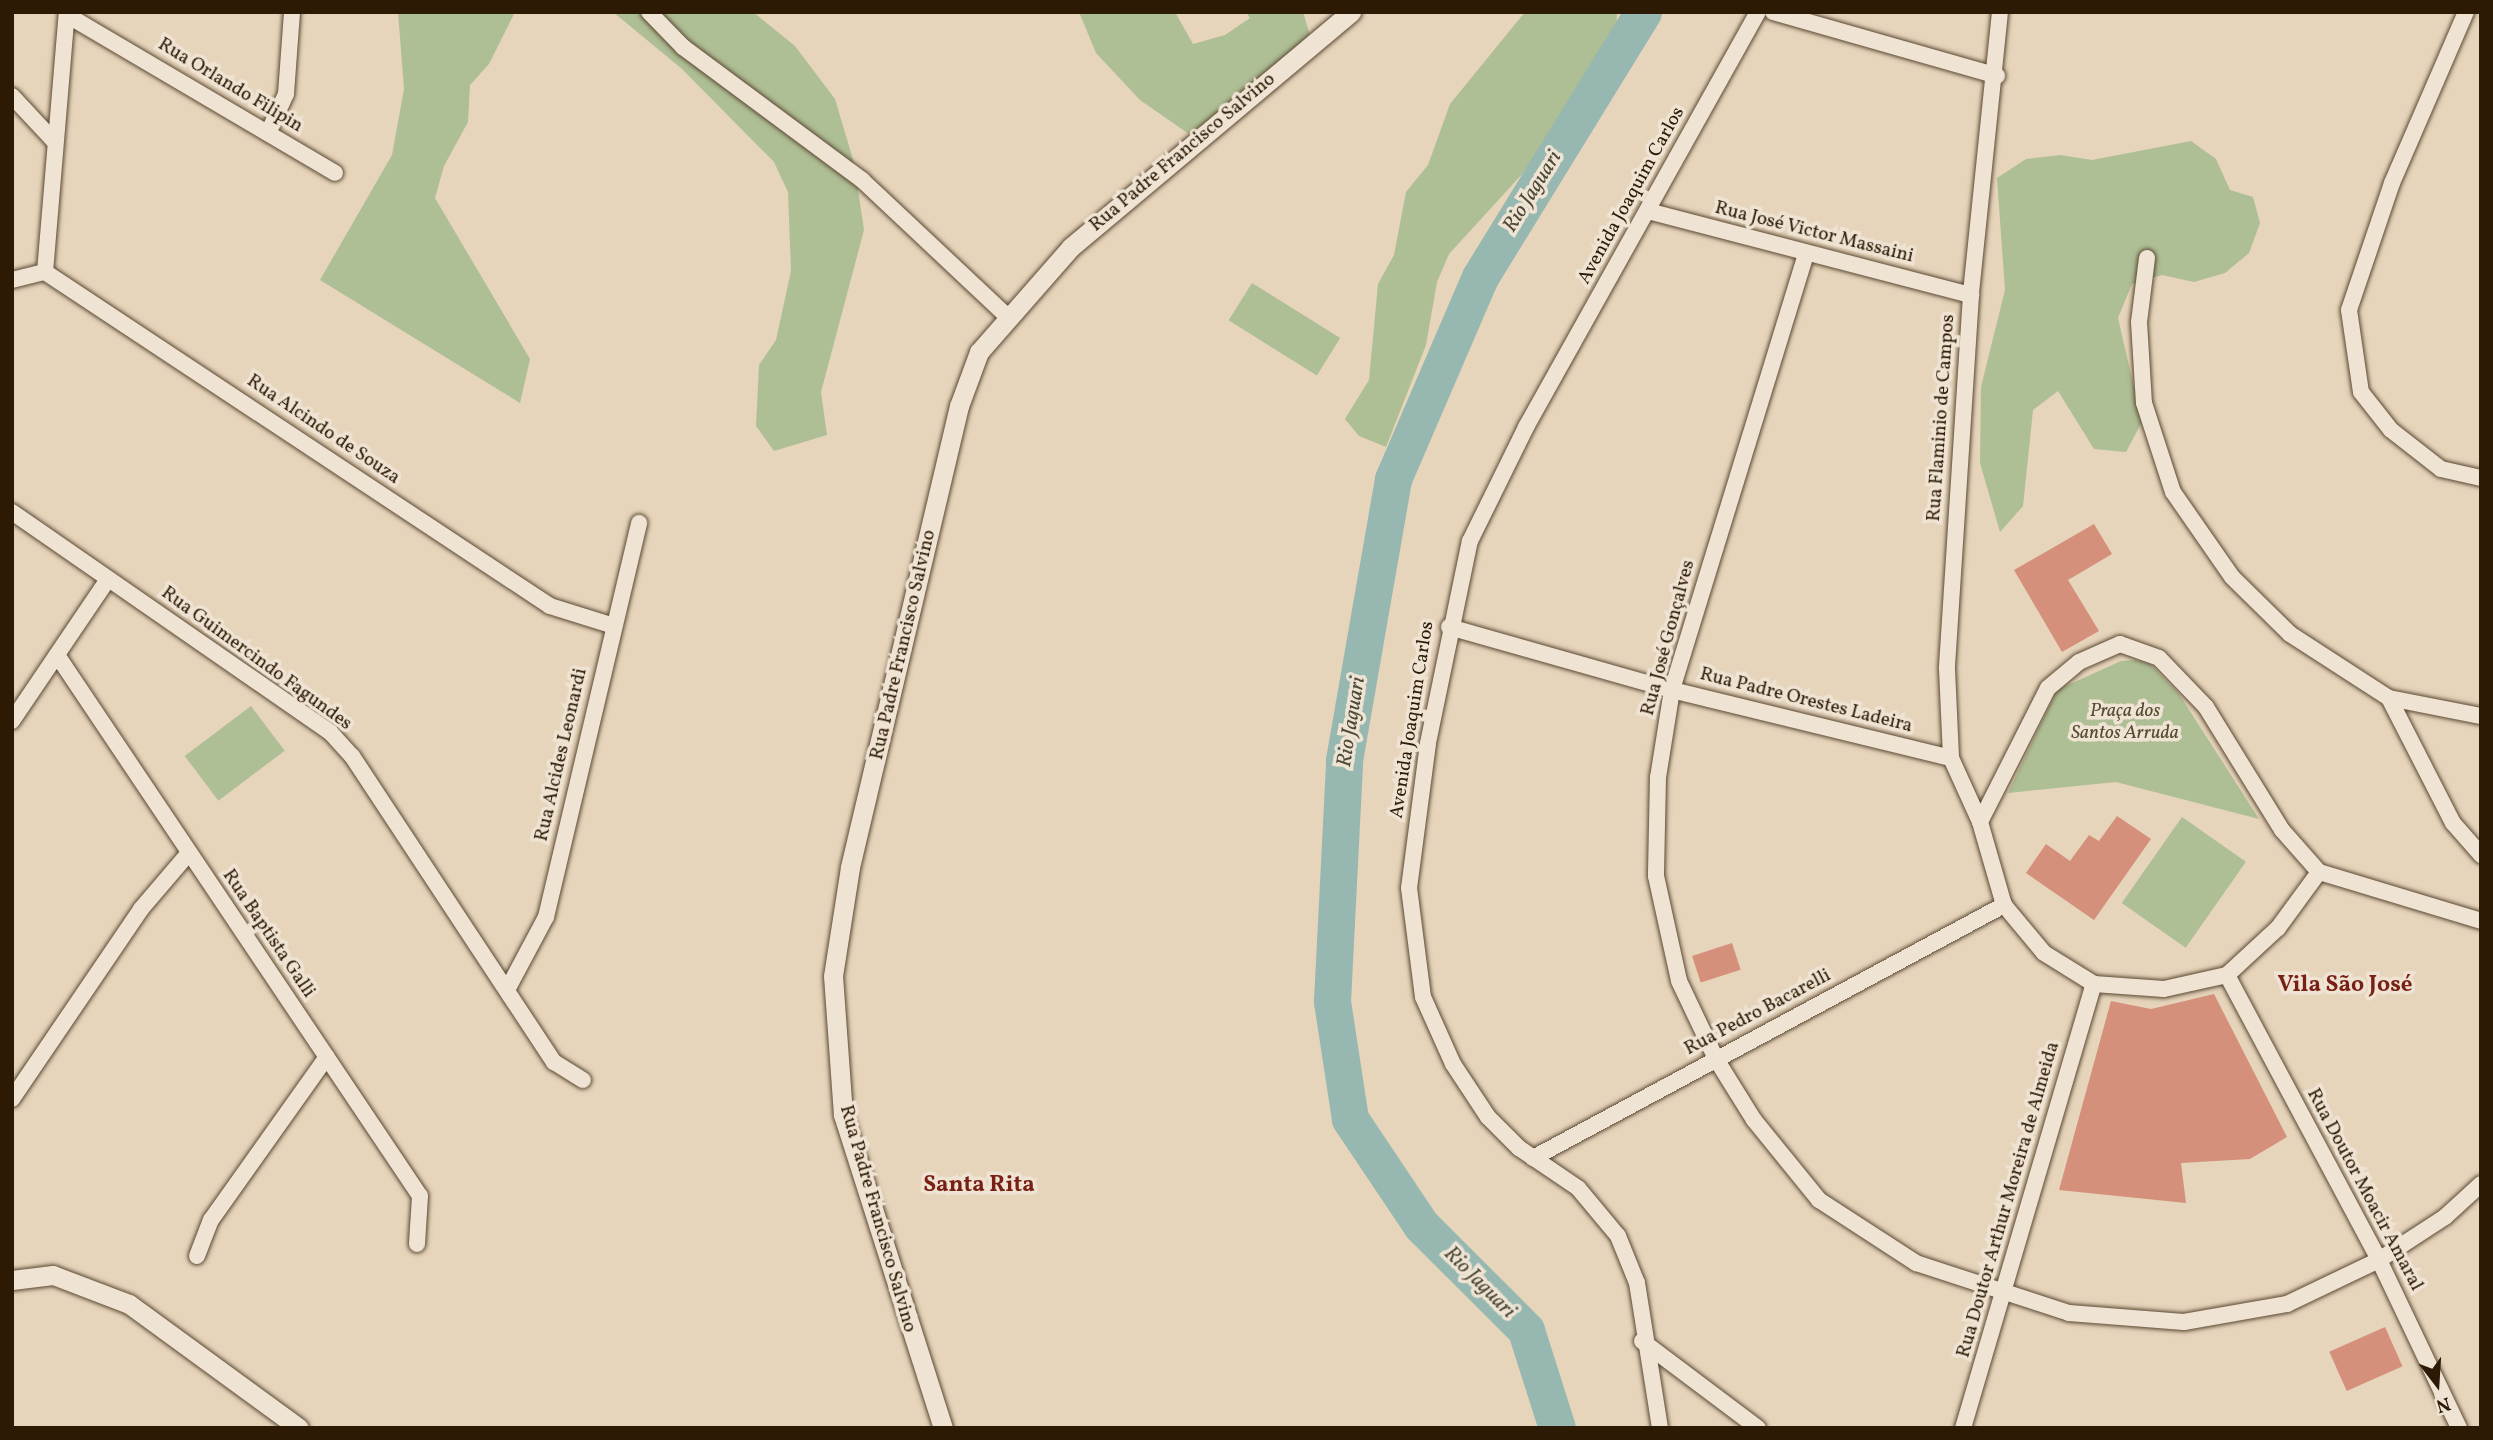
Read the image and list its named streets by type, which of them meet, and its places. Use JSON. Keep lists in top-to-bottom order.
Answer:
{
  "streets": {
    "street": [
      "Rua Orlando Filipin",
      "Rua Padre Francisco Salvino",
      "Avenida Joaquim Carlos",
      "Rua José Victor Massaini",
      "Rua Flaminio de Campos",
      "Rua Alcindo de Souza",
      "Rua José Gonçalves",
      "Rua Guimercindo Fagundes",
      "Rua Padre Orestes Ladeira",
      "Rua Alcides Leonardi",
      "Rua Baptista Galli",
      "Rua Pedro Bacarelli",
      "Rua Doutor Moacir Amaral",
      "Rua Doutor Arthur Moreira de Almeida"
    ]
  },
  "crossings": [
    ["Avenida Joaquim Carlos", "Rua José Victor Massaini"],
    ["Avenida Joaquim Carlos", "Rua Padre Orestes Ladeira"],
    ["Avenida Joaquim Carlos", "Rua Pedro Bacarelli"],
    ["Rua José Victor Massaini", "Rua Flaminio de Campos"],
    ["Rua José Victor Massaini", "Rua José Gonçalves"],
    ["Rua Flaminio de Campos", "Rua Padre Orestes Ladeira"],
    ["Rua Flaminio de Campos", "Rua Pedro Bacarelli"],
    ["Rua Flaminio de Campos", "Rua Doutor Moacir Amaral"],
    ["Rua Flaminio de Campos", "Rua Doutor Arthur Moreira de Almeida"],
    ["Rua Alcindo de Souza", "Rua Alcides Leonardi"],
    ["Rua José Gonçalves", "Rua Padre Orestes Ladeira"],
    ["Rua José Gonçalves", "Rua Pedro Bacarelli"],
    ["Rua José Gonçalves", "Rua Doutor Moacir Amaral"],
    ["Rua José Gonçalves", "Rua Doutor Arthur Moreira de Almeida"],
    ["Rua Guimercindo Fagundes", "Rua Alcides Leonardi"]
  ],
  "districts": ["Vila São José", "Santa Rita"],
  "water": ["Rio Jaguari"],
  "parks": ["Praça dos Santos Arruda"],
  "north": "bottom"
}
